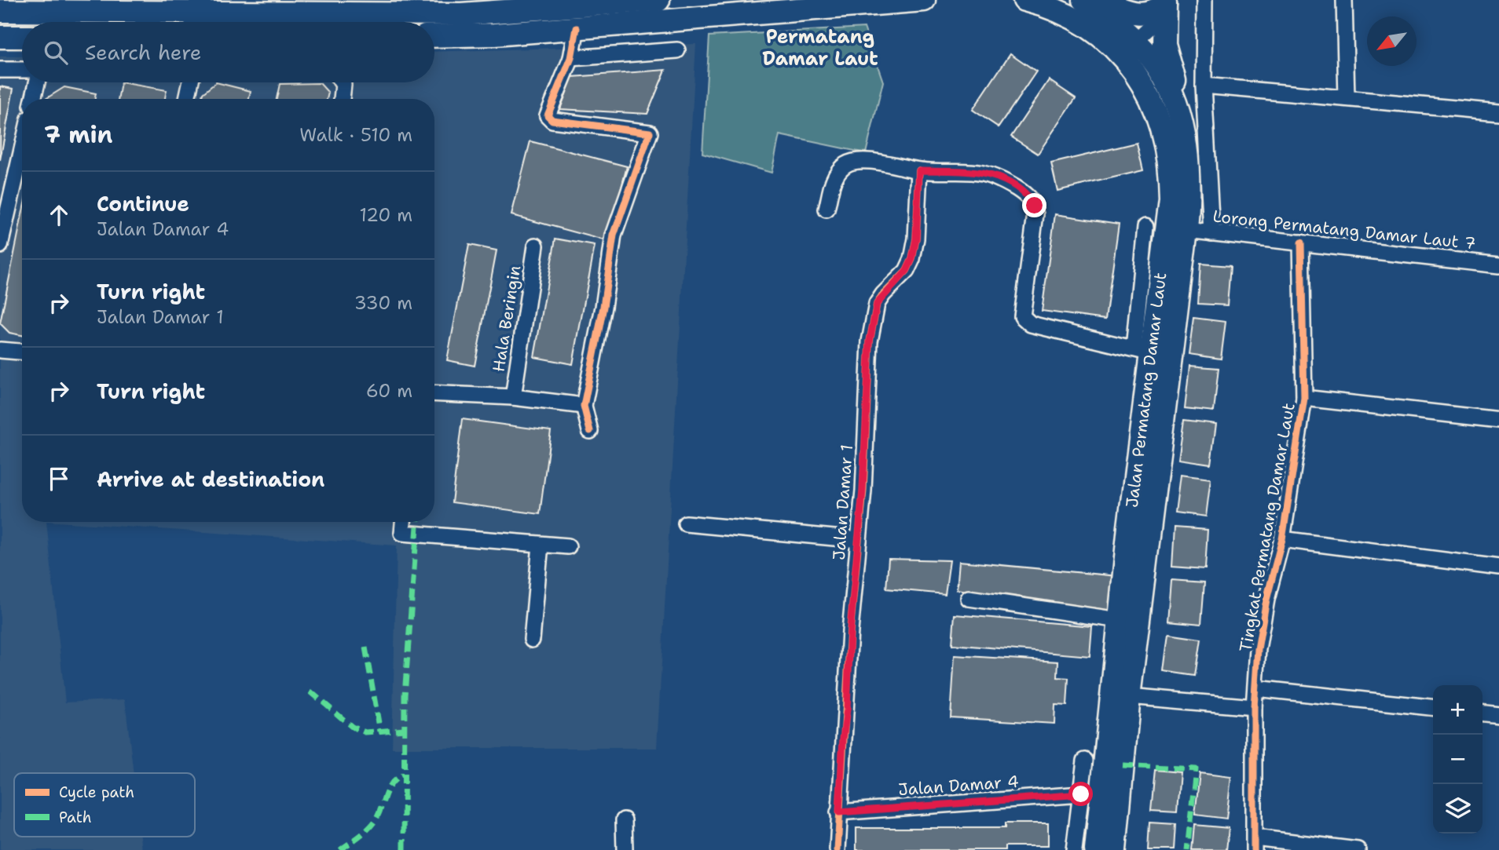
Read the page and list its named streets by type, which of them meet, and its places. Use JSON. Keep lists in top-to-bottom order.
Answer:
{
  "streets": {
    "highway": ["Jalan Permatang Damar Laut"],
    "street": [
      "Lorong Permatang Damar Laut 7",
      "Hala Beringin",
      "Jalan Damar 1",
      "Tingkat Permatang Damar Laut",
      "Jalan Damar 4"
    ]
  },
  "crossings": [
    ["Lorong Permatang Damar Laut 7", "Jalan Permatang Damar Laut"],
    ["Lorong Permatang Damar Laut 7", "Tingkat Permatang Damar Laut"],
    ["Jalan Damar 1", "Jalan Damar 4"]
  ],
  "districts": ["Permatang Damar Laut"],
  "legend": ["Cycle path", "Path"],
  "north": "bottom left",
  "page": {
    "search": "Search here",
    "heading": ["7 min", "Walk · 510 m"],
    "list": [
      ["Continue", "Jalan Damar 4", "120 m"],
      ["Turn right", "Jalan Damar 1", "330 m"],
      ["Turn right", "60 m"],
      "Arrive at destination"
    ],
    "map_buttons": ["+", "−"]
  }
}
